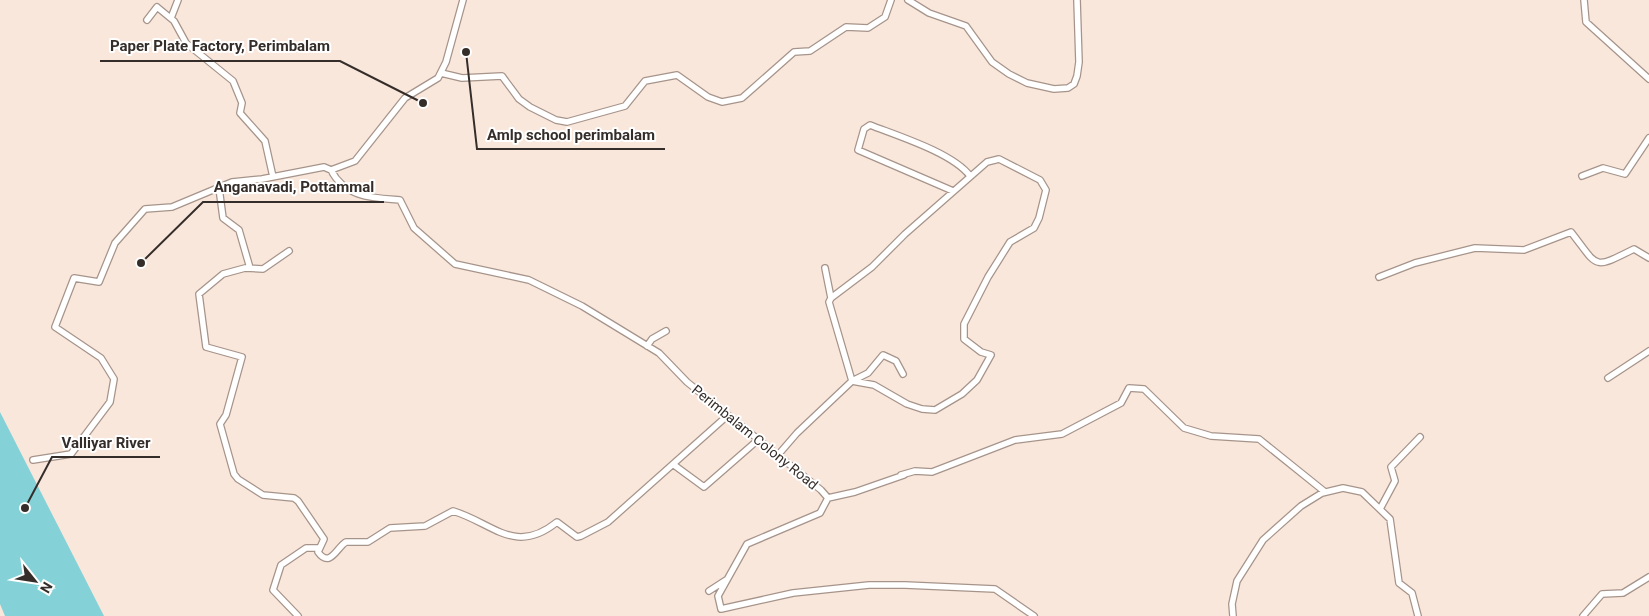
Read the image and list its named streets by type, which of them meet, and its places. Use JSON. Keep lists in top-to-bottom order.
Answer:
{
  "streets": {
    "street": ["Perimbalam Colony Road"]
  },
  "places": [
    "Amlp school perimbalam",
    "Paper Plate Factory, Perimbalam",
    "Anganavadi, Pottammal",
    "Valliyar River"
  ],
  "north": "bottom right"
}
